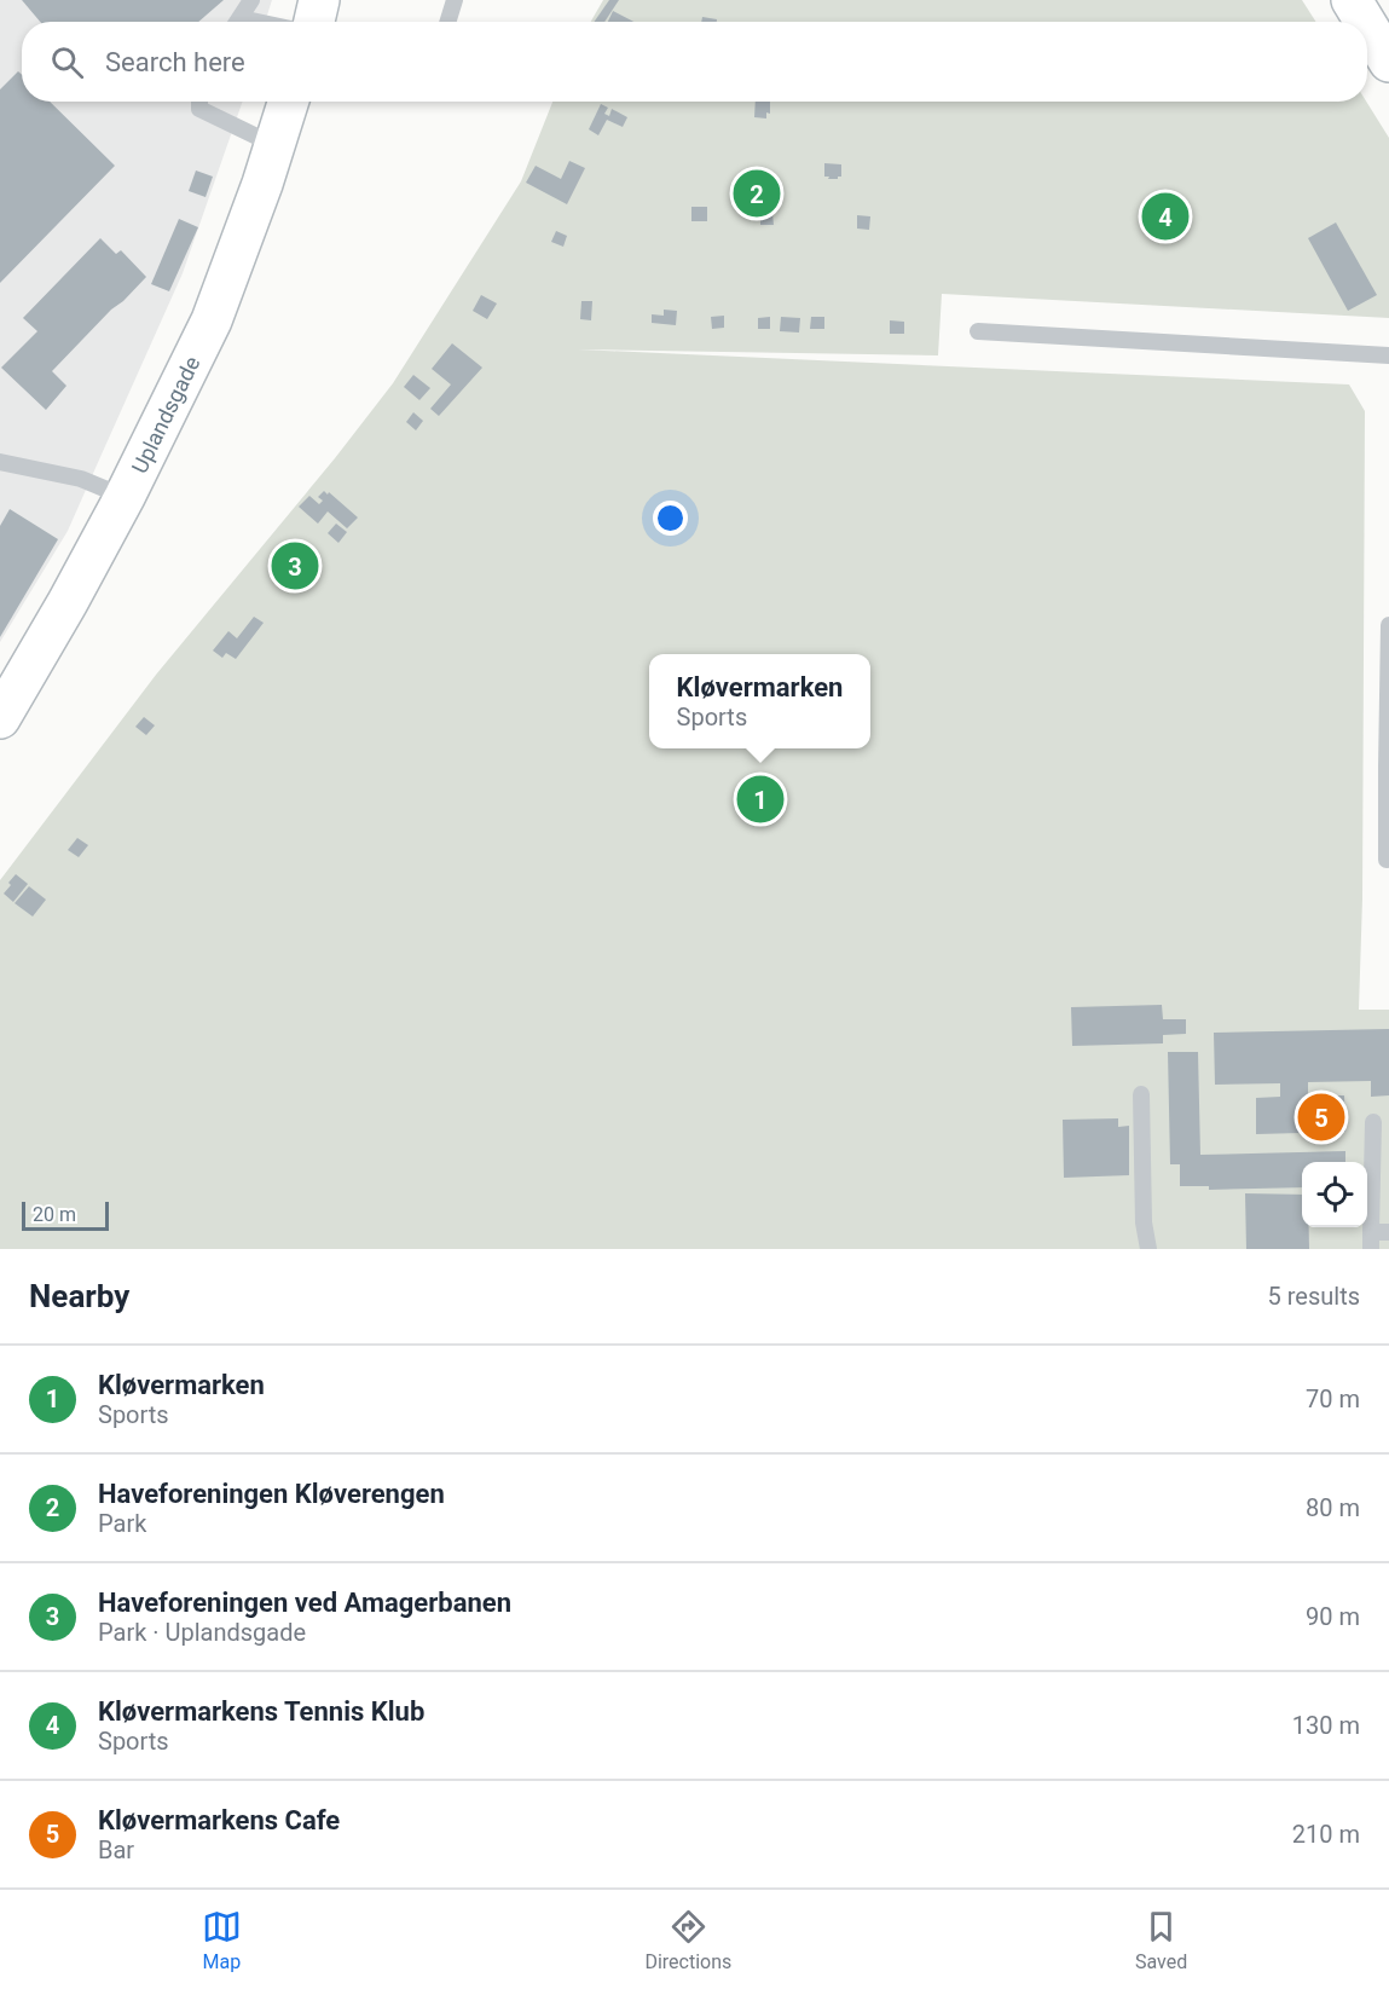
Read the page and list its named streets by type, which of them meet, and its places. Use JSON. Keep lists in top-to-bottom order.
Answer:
{
  "streets": {
    "street": ["Uplandsgade"]
  },
  "scale_bar": "20 m",
  "page": {
    "search": "Search here",
    "pins": [
      "2",
      "4",
      "3",
      "1",
      "5"
    ],
    "popup": ["Kløvermarken", "Sports"],
    "scale": "20 m",
    "heading": ["Nearby", "5 results"],
    "list": [
      {
        "mark": "1",
        "name": "Kløvermarken",
        "note": "Sports",
        "value": "70 m"
      },
      {
        "mark": "2",
        "name": "Haveforeningen Kløverengen",
        "note": "Park",
        "value": "80 m"
      },
      {
        "mark": "3",
        "name": "Haveforeningen ved Amagerbanen",
        "note": "Park · Uplandsgade",
        "value": "90 m"
      },
      {
        "mark": "4",
        "name": "Kløvermarkens Tennis Klub",
        "note": "Sports",
        "value": "130 m"
      },
      {
        "mark": "5",
        "name": "Kløvermarkens Cafe",
        "note": "Bar",
        "value": "210 m"
      }
    ],
    "nav": ["Map", "Directions", "Saved"]
  }
}
